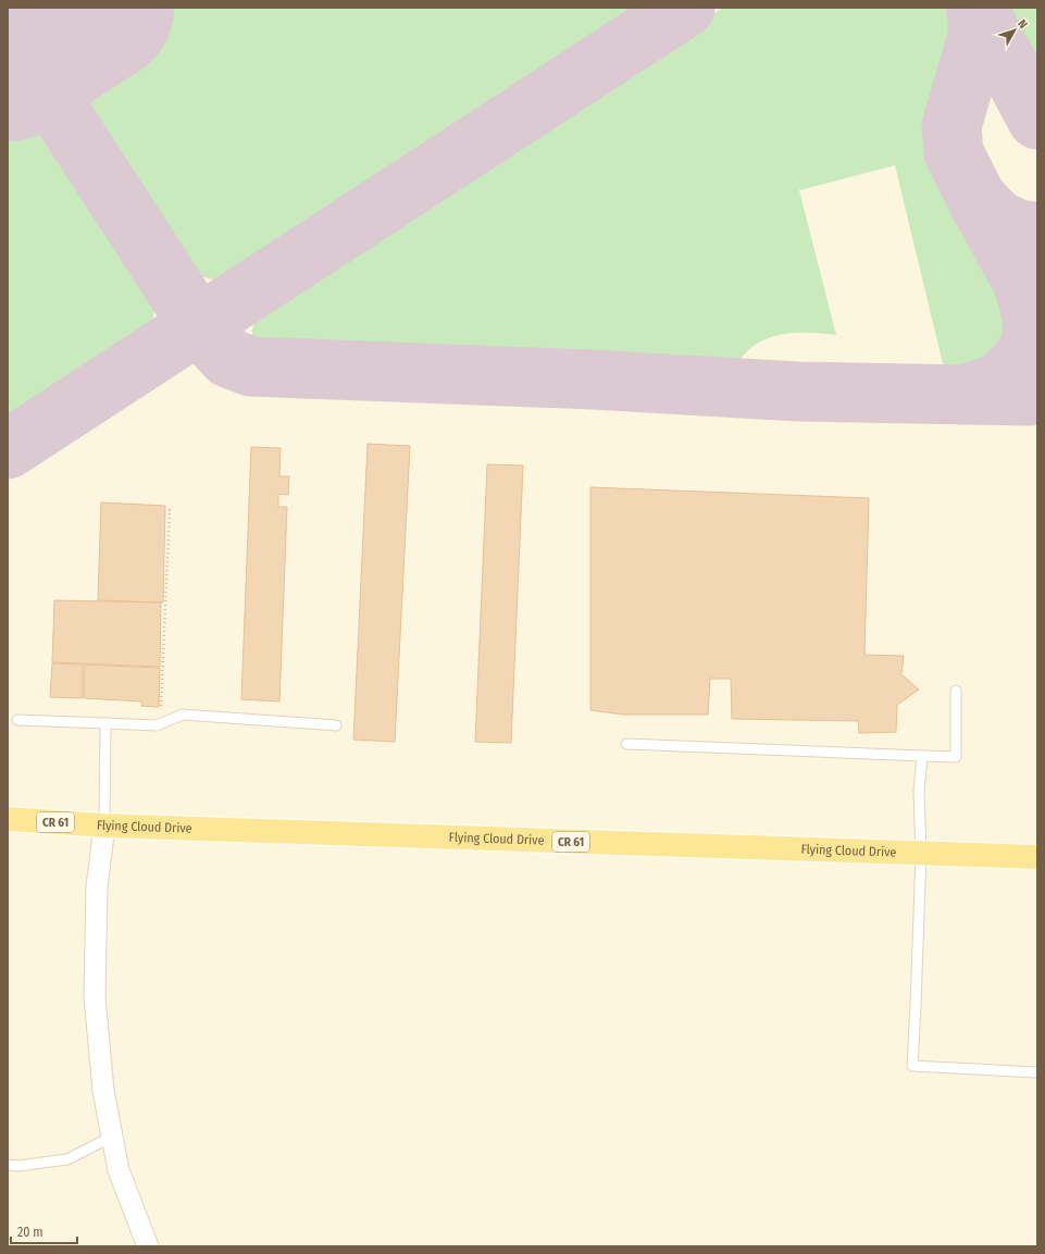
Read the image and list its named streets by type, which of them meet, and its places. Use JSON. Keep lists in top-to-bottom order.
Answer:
{
  "streets": {
    "main road": ["CR 61", "Flying Cloud Drive"]
  },
  "scale_bar": "20 m",
  "north": "top right"
}
